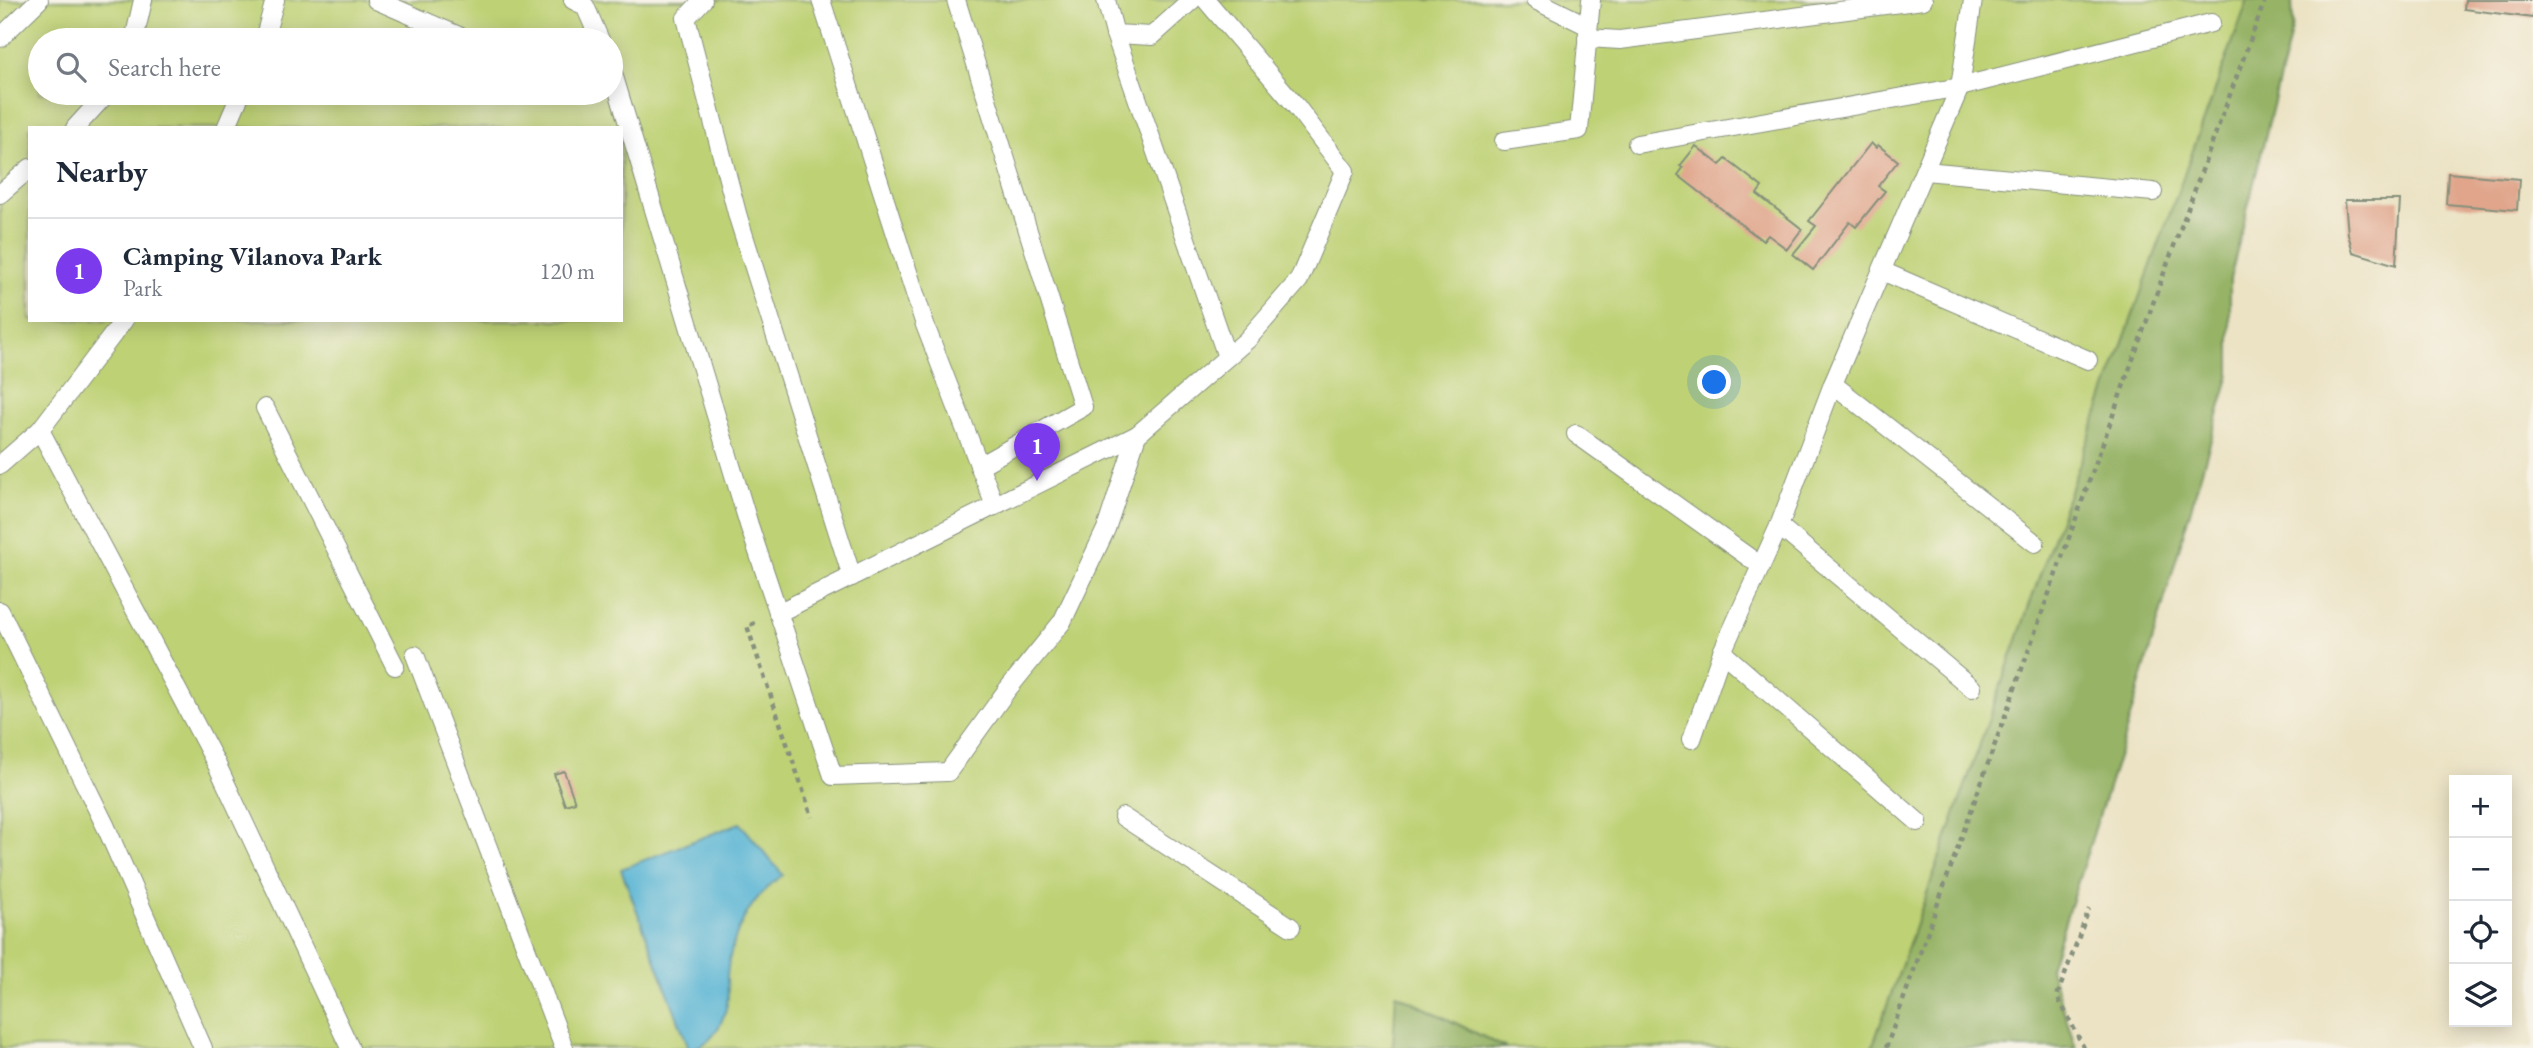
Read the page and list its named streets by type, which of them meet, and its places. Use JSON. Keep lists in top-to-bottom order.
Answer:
{
  "page": {
    "search": "Search here",
    "heading": "Nearby",
    "list": [
      {
        "mark": "1",
        "name": "Càmping Vilanova Park",
        "note": "Park",
        "value": "120 m"
      }
    ],
    "pins": "1",
    "map_buttons": ["+", "−"]
  }
}
